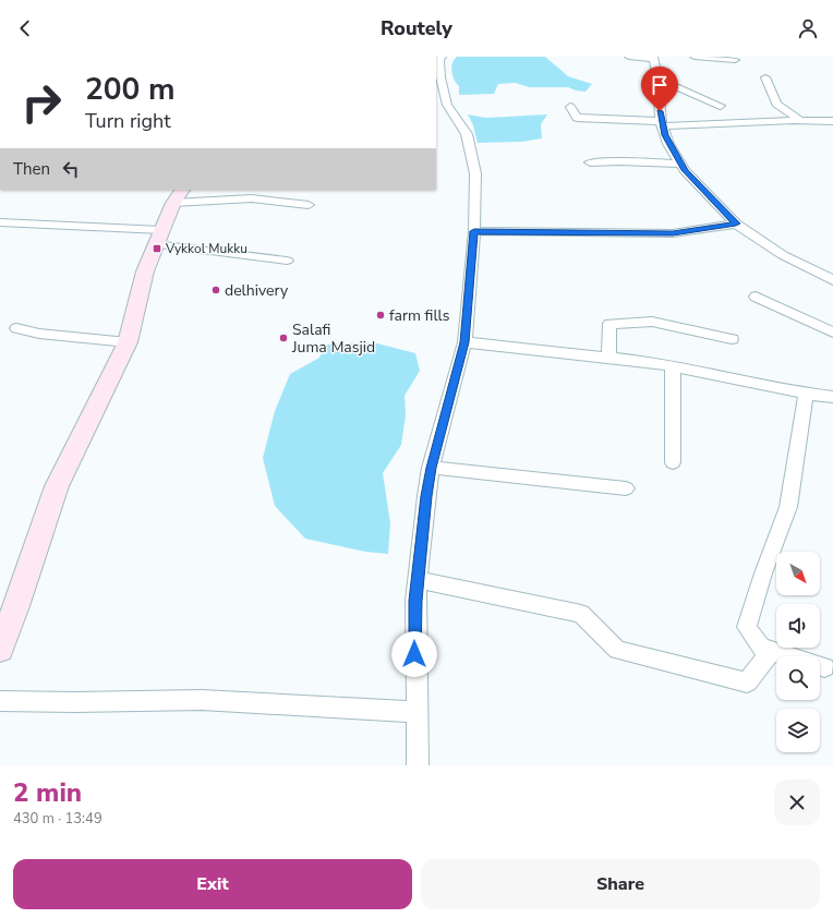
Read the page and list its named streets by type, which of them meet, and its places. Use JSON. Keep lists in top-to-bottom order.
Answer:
{
  "places": {
    "transit": ["Vykkol Mukku"],
    "other": ["delhivery", "farm fills", "Salafi Juma Masjid"]
  },
  "north": "bottom right",
  "page": {
    "header": "Routely",
    "turn": ["200 m", "Turn right"],
    "then": "Then",
    "heading": ["2 min", "430 m · 13:49"],
    "buttons": ["Exit", "Share"]
  }
}
